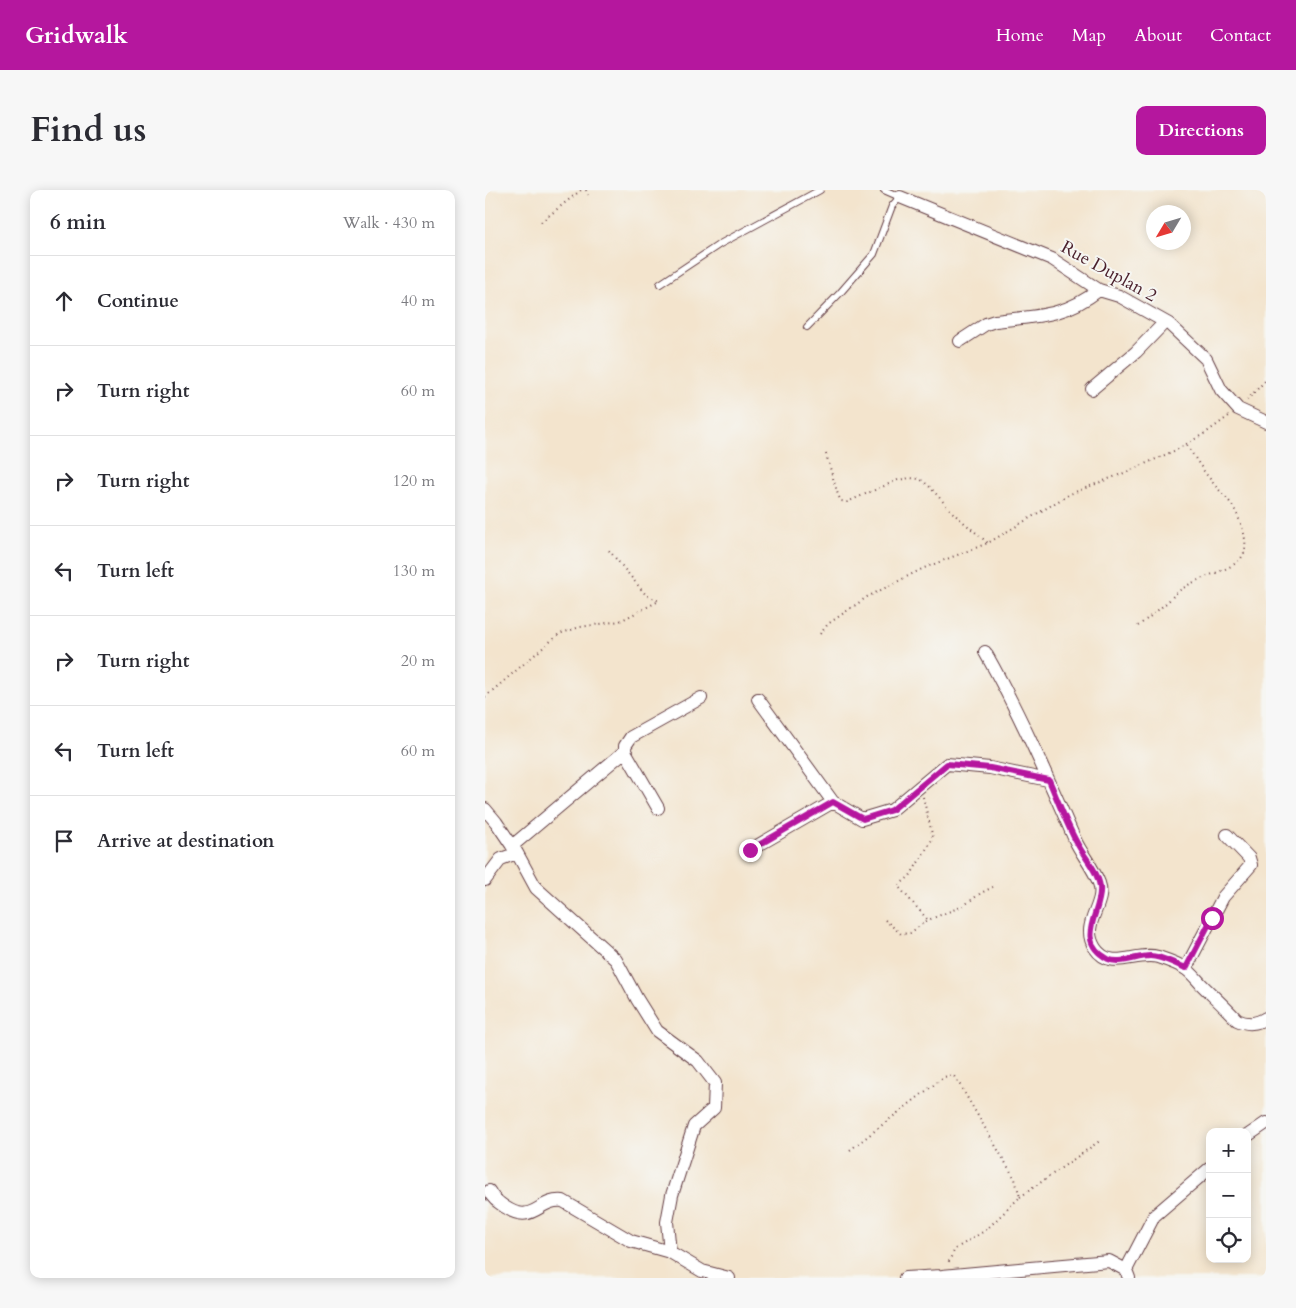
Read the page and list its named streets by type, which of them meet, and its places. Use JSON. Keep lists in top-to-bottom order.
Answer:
{
  "streets": {
    "street": ["Rue Duplan 2"]
  },
  "north": "bottom left",
  "page": {
    "header": "Gridwalk",
    "nav": [
      "Home",
      "Map",
      "About",
      "Contact"
    ],
    "title": "Find us",
    "buttons": "Directions",
    "heading": ["6 min", "Walk · 430 m"],
    "list": [
      ["Continue", "40 m"],
      ["Turn right", "60 m"],
      ["Turn right", "120 m"],
      ["Turn left", "130 m"],
      ["Turn right", "20 m"],
      ["Turn left", "60 m"],
      "Arrive at destination"
    ],
    "map_buttons": ["+", "−"]
  }
}
